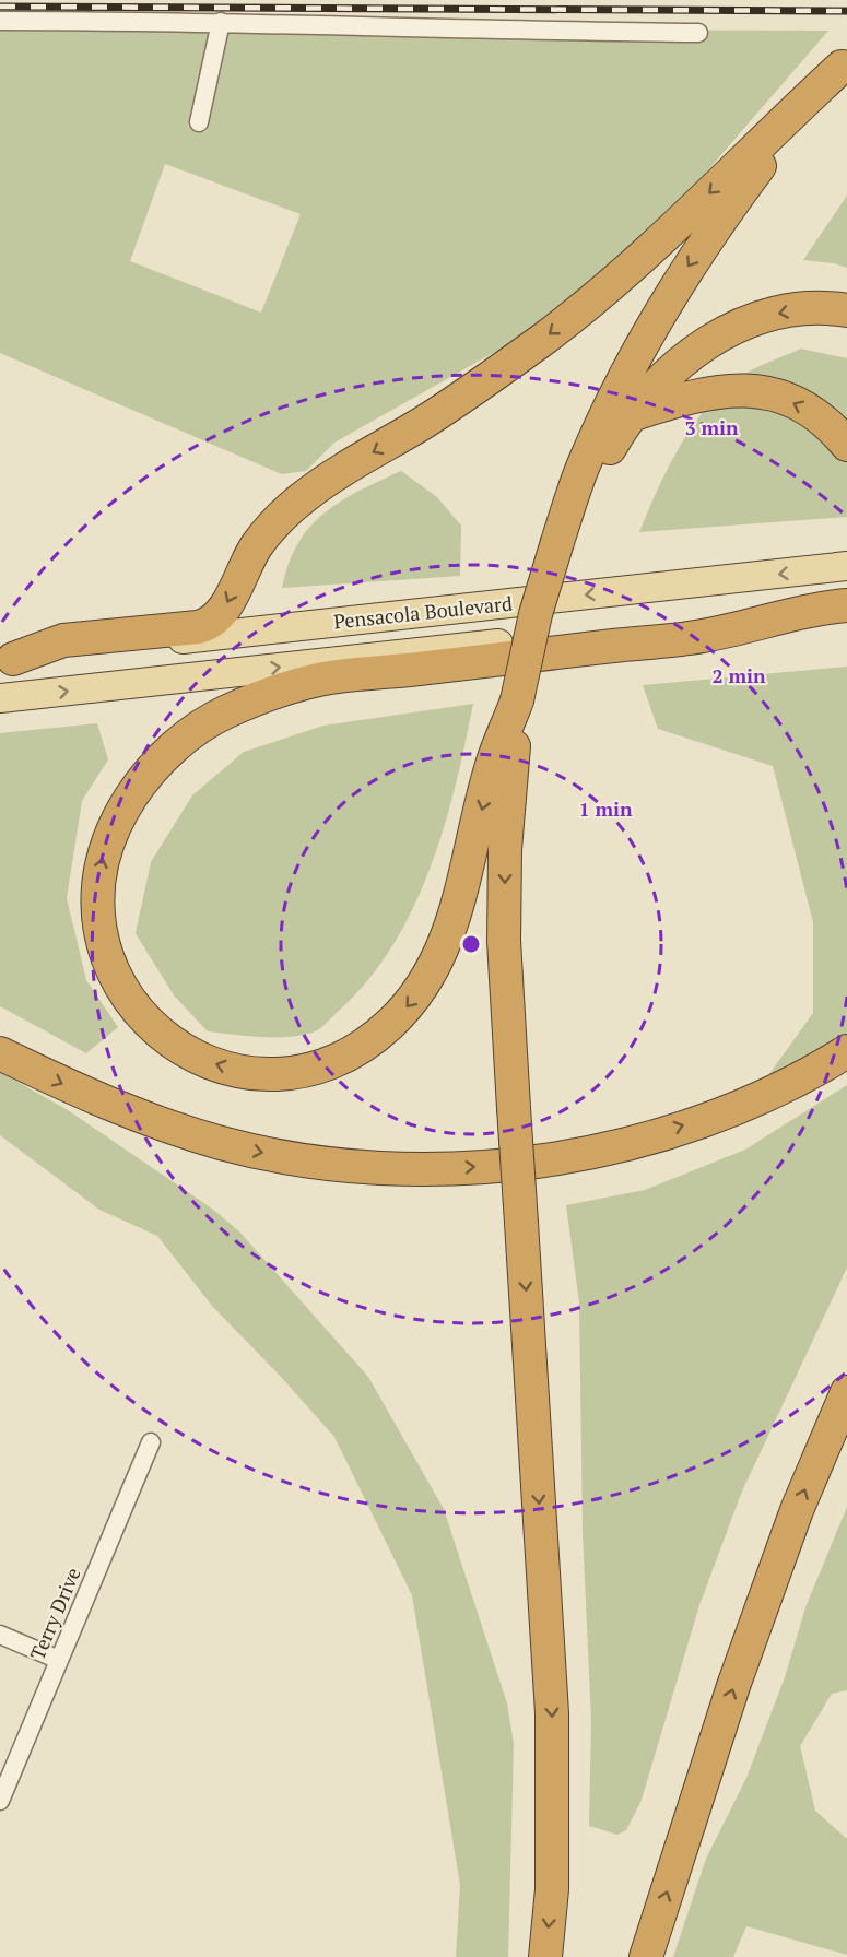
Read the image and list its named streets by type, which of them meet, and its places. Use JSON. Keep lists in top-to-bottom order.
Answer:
{
  "streets": {
    "main road": ["Pensacola Boulevard"],
    "street": ["Terry Drive"]
  },
  "rings": ["3 min", "2 min", "1 min"]
}
